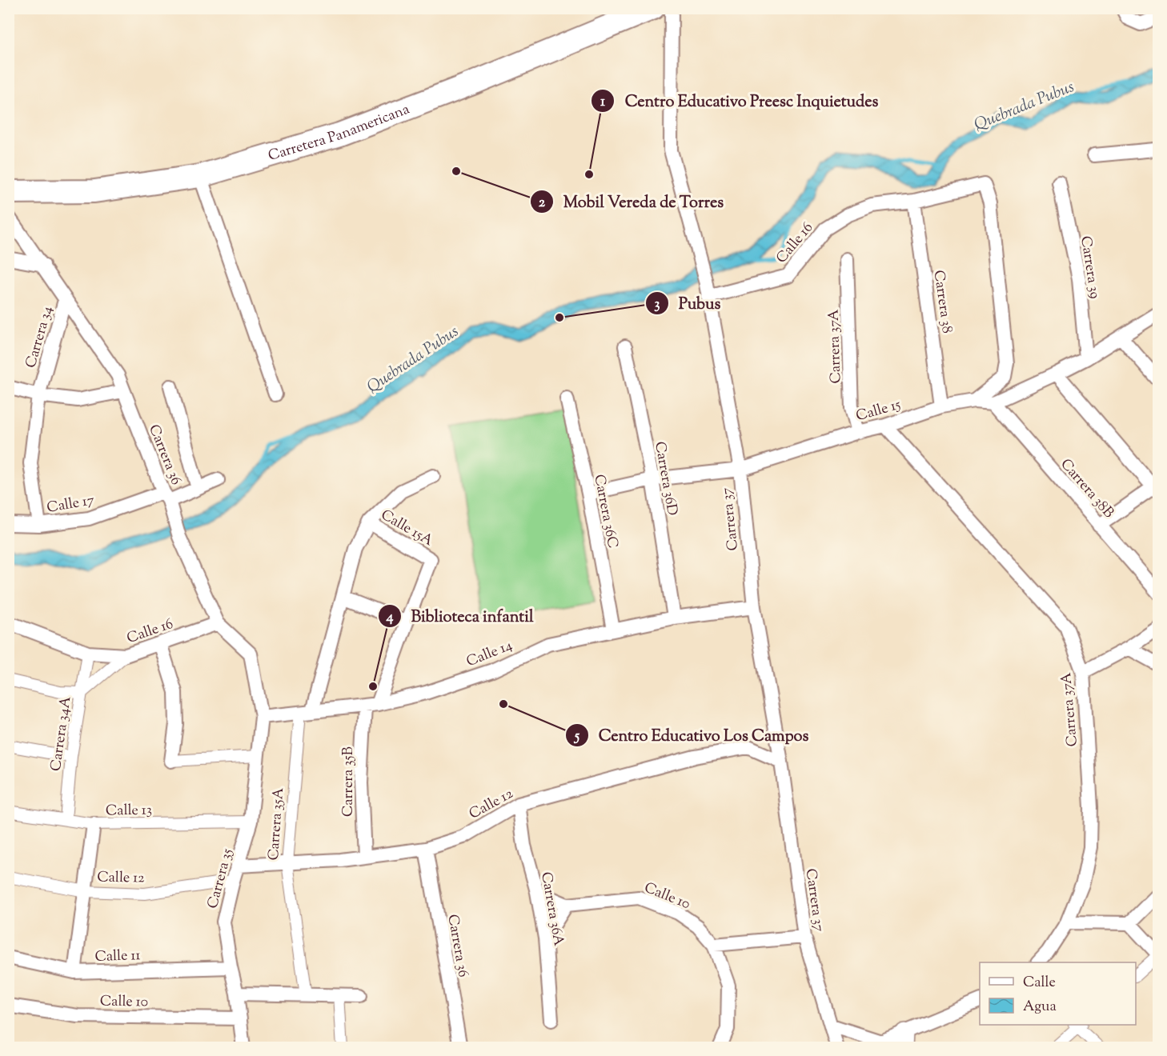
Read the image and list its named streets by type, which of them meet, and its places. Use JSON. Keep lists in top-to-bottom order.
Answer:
{
  "streets": {
    "highway": ["Carretera Panamericana"],
    "street": [
      "Calle 16",
      "Carrera 39",
      "Carrera 38",
      "Carrera 34",
      "Carrera 37A",
      "Calle 15",
      "Carrera 36",
      "Carrera 36D",
      "Carrera 38B",
      "Calle 17",
      "Carrera 36C",
      "Carrera 37",
      "Calle 15A",
      "Calle 14",
      "Carrera 34A",
      "Carrera 35B",
      "Calle 12",
      "Calle 13",
      "Carrera 35A",
      "Carrera 35",
      "Calle 10",
      "Carrera 36A",
      "Calle 11"
    ]
  },
  "crossings": [
    ["Calle 16", "Carrera 38"],
    ["Calle 16", "Calle 15"],
    ["Calle 16", "Carrera 36"],
    ["Calle 16", "Carrera 37"],
    ["Calle 16", "Carrera 34A"],
    ["Carrera 39", "Calle 15"],
    ["Carrera 38", "Calle 15"],
    ["Carrera 34", "Carrera 36"],
    ["Carrera 34", "Calle 17"],
    ["Carrera 37A", "Calle 15"],
    ["Calle 15", "Carrera 36D"],
    ["Calle 15", "Carrera 38B"],
    ["Calle 15", "Carrera 36C"],
    ["Calle 15", "Carrera 37"],
    ["Carrera 36", "Calle 17"],
    ["Carrera 36", "Calle 14"],
    ["Carrera 36", "Calle 12"],
    ["Carrera 36", "Carrera 35"],
    ["Carrera 36D", "Calle 14"],
    ["Carrera 36C", "Calle 14"],
    ["Carrera 37", "Calle 14"],
    ["Carrera 37", "Calle 12"],
    ["Calle 15A", "Carrera 35B"],
    ["Calle 15A", "Carrera 35A"],
    ["Calle 14", "Carrera 35B"],
    ["Calle 14", "Carrera 35A"],
    ["Calle 14", "Carrera 35"],
    ["Carrera 34A", "Calle 13"],
    ["Carrera 35B", "Calle 12"],
    ["Calle 12", "Carrera 35A"],
    ["Calle 12", "Carrera 35"],
    ["Calle 12", "Carrera 36A"],
    ["Calle 13", "Carrera 35"],
    ["Carrera 35", "Calle 10"],
    ["Carrera 35", "Calle 11"],
    ["Calle 10", "Carrera 36A"]
  ],
  "water": ["Quebrada Pubus"],
  "places": [
    "Mobil Vereda de Torres",
    "Centro Educativo Preesc Inquietudes",
    "Pubus",
    "Biblioteca infantil",
    "Centro Educativo Los Campos"
  ],
  "legend": ["Calle", "Agua"]
}
